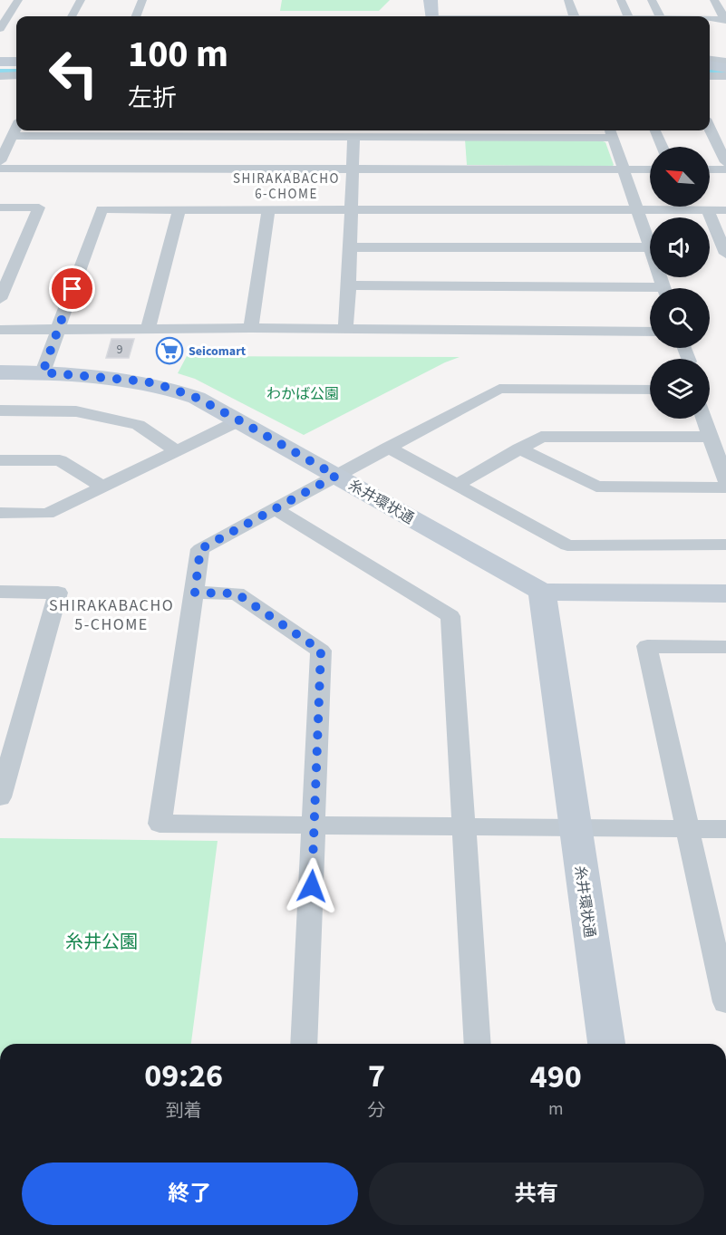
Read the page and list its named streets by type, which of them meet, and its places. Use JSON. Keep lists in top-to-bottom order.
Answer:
{
  "streets": {
    "street": ["糸井環状通"]
  },
  "districts": ["SHIRAKABACHO 6-CHOME", "SHIRAKABACHO 5-CHOME"],
  "parks": ["わかば公園", "糸井公園"],
  "places": {
    "supermarket": ["Seicomart"]
  },
  "house_numbers": ["9"],
  "north": "top left",
  "page": {
    "turn": ["100 m", "左折"],
    "eta": [
      "09:26",
      "到着",
      "7",
      "分",
      "490",
      "m"
    ],
    "buttons": ["終了", "共有"]
  }
}
